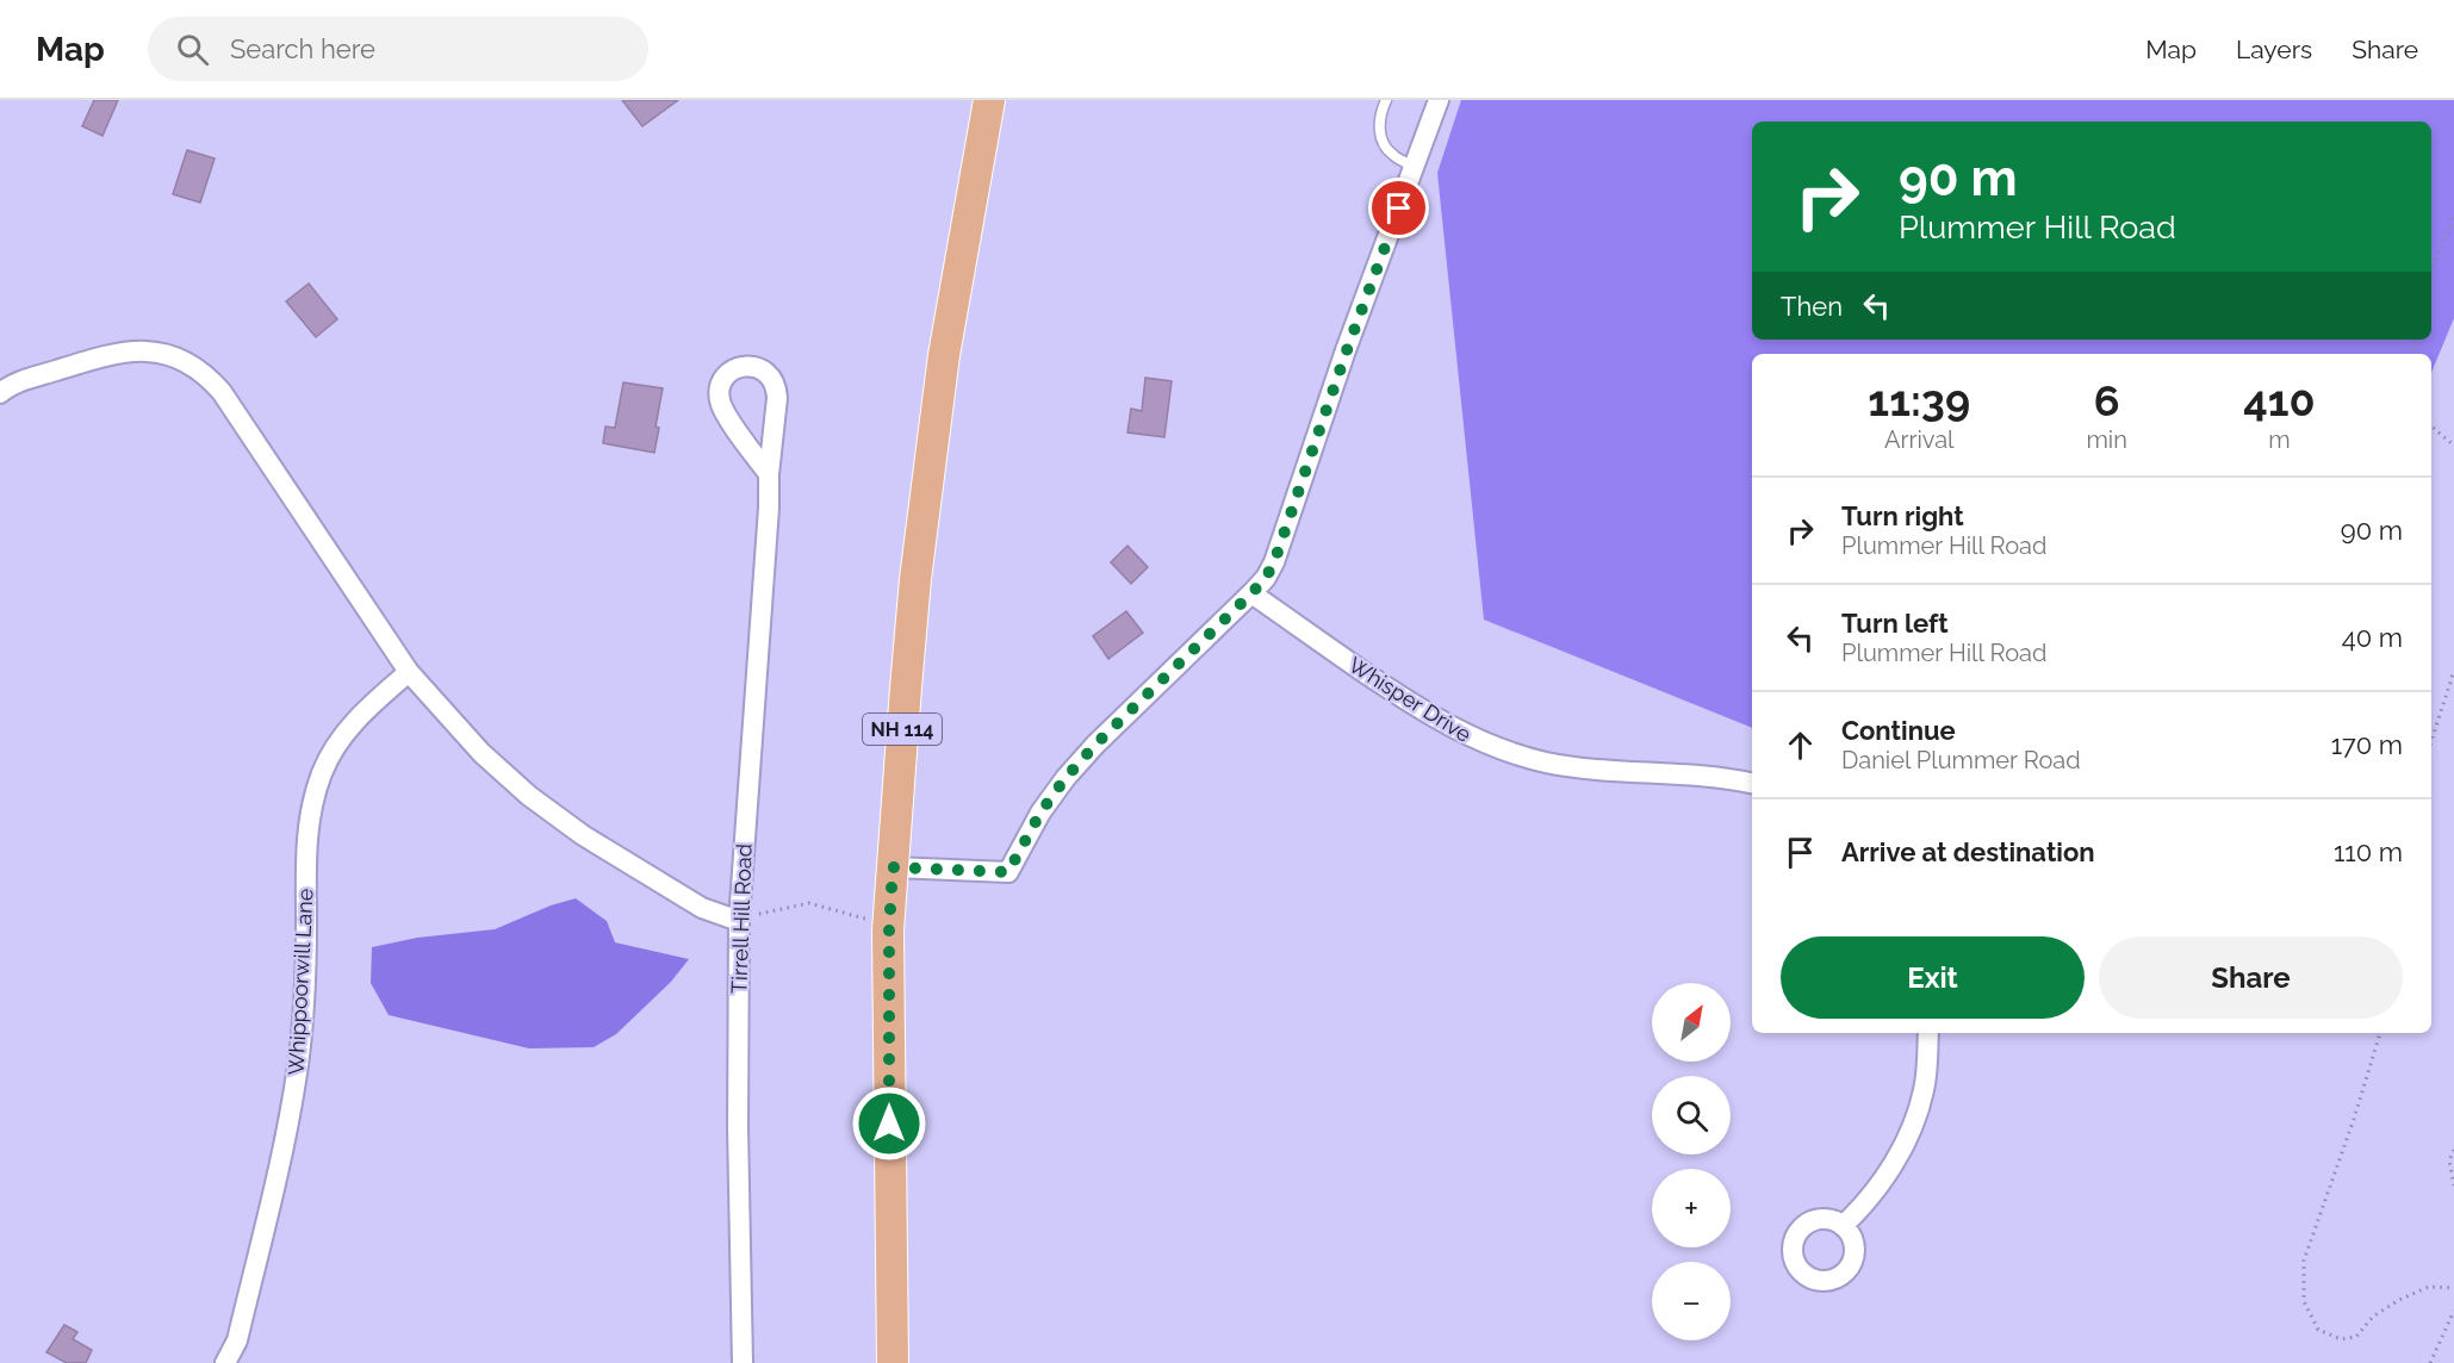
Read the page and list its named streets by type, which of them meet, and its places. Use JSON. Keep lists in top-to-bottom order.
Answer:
{
  "streets": {
    "main road": ["NH 114"],
    "street": ["Whisper Drive", "Tirrell Hill Road", "Whippoorwill Lane"]
  },
  "north": "top right",
  "page": {
    "header": "Map",
    "search": "Search here",
    "nav": ["Map", "Layers", "Share"],
    "turn": ["90 m", "Plummer Hill Road"],
    "then": "Then",
    "eta": [
      "11:39",
      "Arrival",
      "6",
      "min",
      "410",
      "m"
    ],
    "list": [
      {
        "name": "Turn right",
        "note": "Plummer Hill Road",
        "value": "90 m"
      },
      {
        "name": "Turn left",
        "note": "Plummer Hill Road",
        "value": "40 m"
      },
      {
        "name": "Continue",
        "note": "Daniel Plummer Road",
        "value": "170 m"
      },
      {
        "name": "Arrive at destination",
        "value": "110 m"
      }
    ],
    "buttons": ["Exit", "Share"],
    "map_buttons": ["+", "−"]
  }
}
